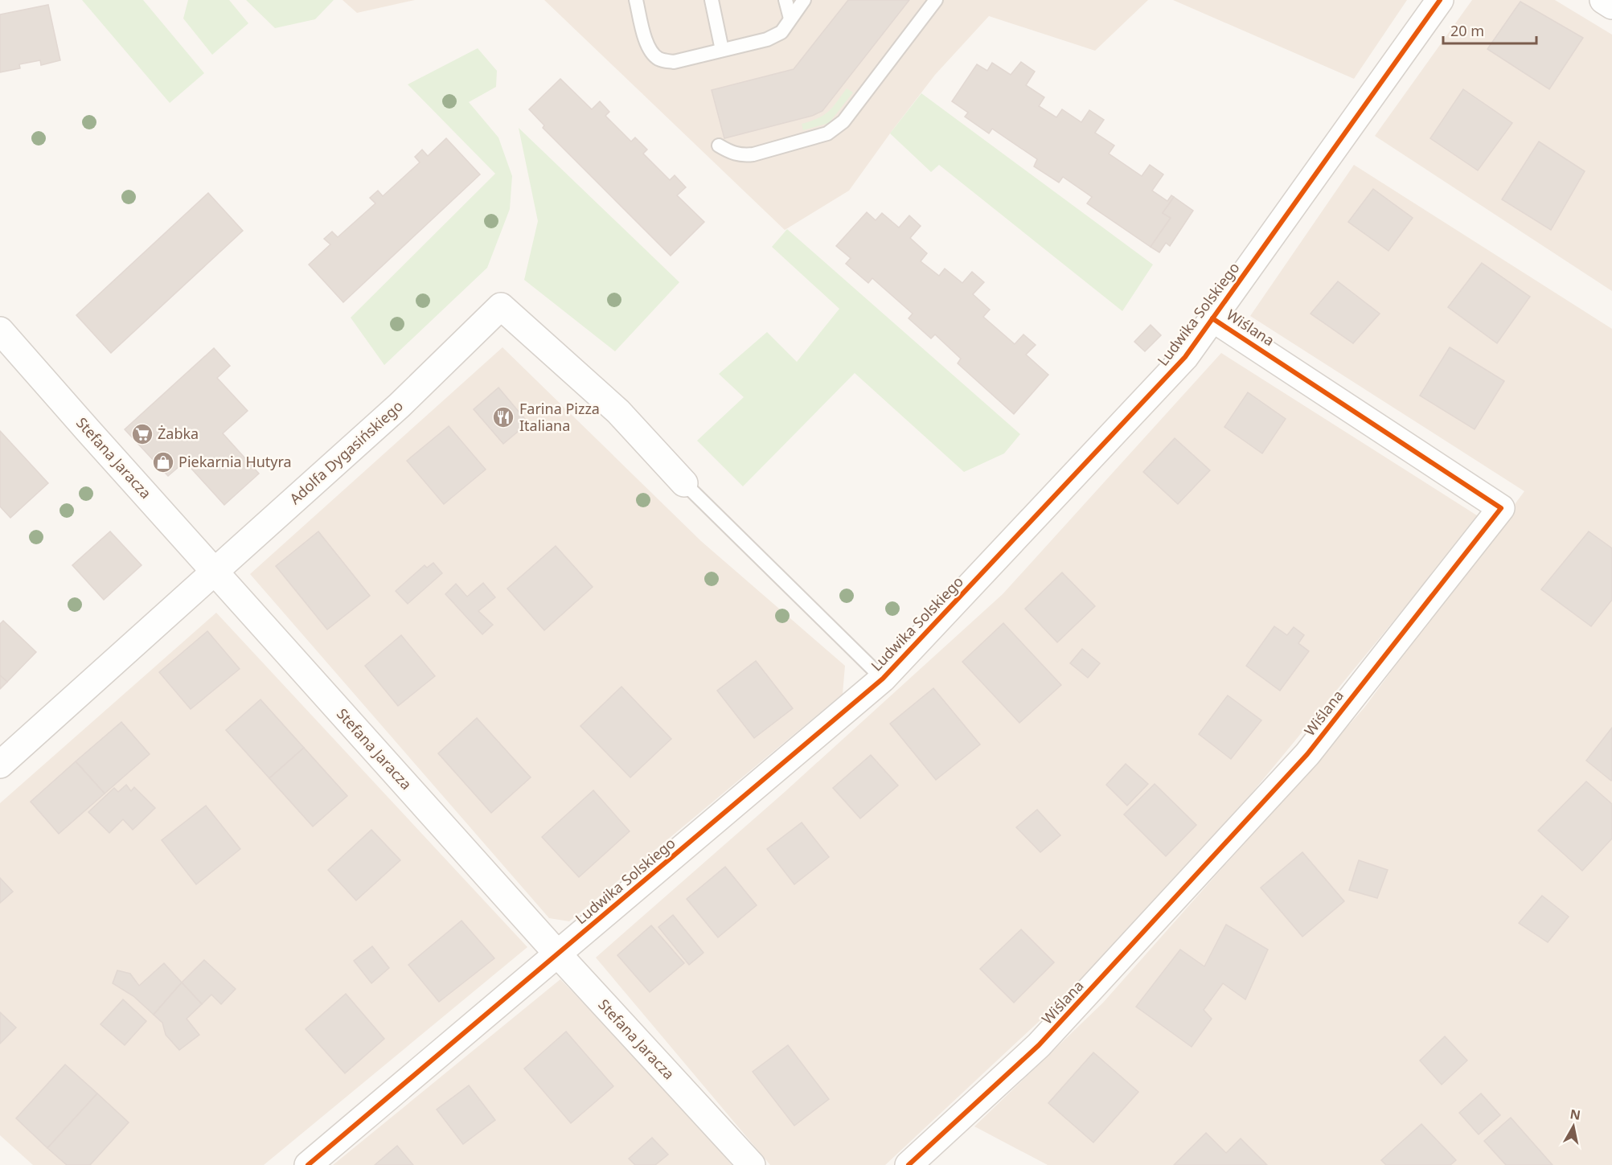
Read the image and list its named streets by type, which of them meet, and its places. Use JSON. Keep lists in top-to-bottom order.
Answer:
{
  "streets": {
    "street": [
      "Ludwika Solskiego",
      "Wiślana",
      "Adolfa Dygasińskiego",
      "Stefana Jaracza"
    ]
  },
  "crossings": [
    ["Ludwika Solskiego", "Wiślana"],
    ["Ludwika Solskiego", "Stefana Jaracza"],
    ["Adolfa Dygasińskiego", "Stefana Jaracza"]
  ],
  "places": {
    "restaurant": ["Farina Pizza Italiana"],
    "supermarket": ["Żabka"],
    "shop": ["Piekarnia Hutyra"]
  },
  "scale_bar": "20 m",
  "north": "top"
}
